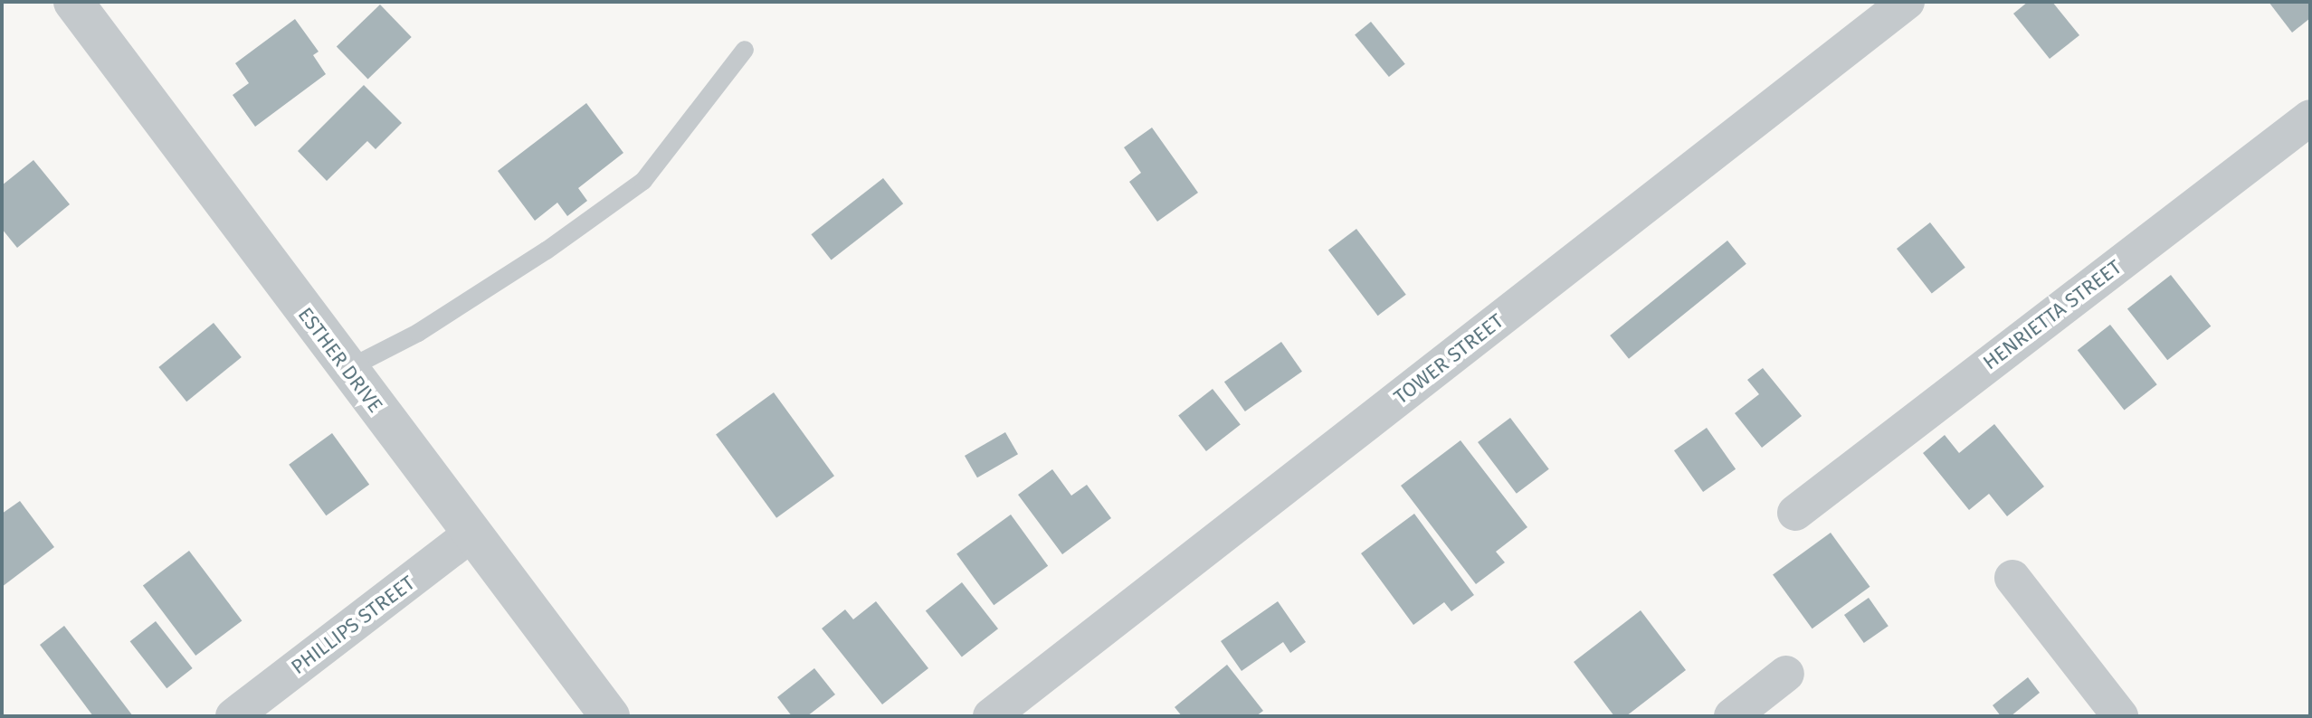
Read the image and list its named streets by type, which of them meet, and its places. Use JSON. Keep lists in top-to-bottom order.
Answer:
{
  "streets": {
    "street": [
      "HENRIETTA STREET",
      "TOWER STREET",
      "ESTHER DRIVE",
      "PHILLIPS STREET"
    ]
  },
  "crossings": [
    ["ESTHER DRIVE", "PHILLIPS STREET"]
  ]
}
